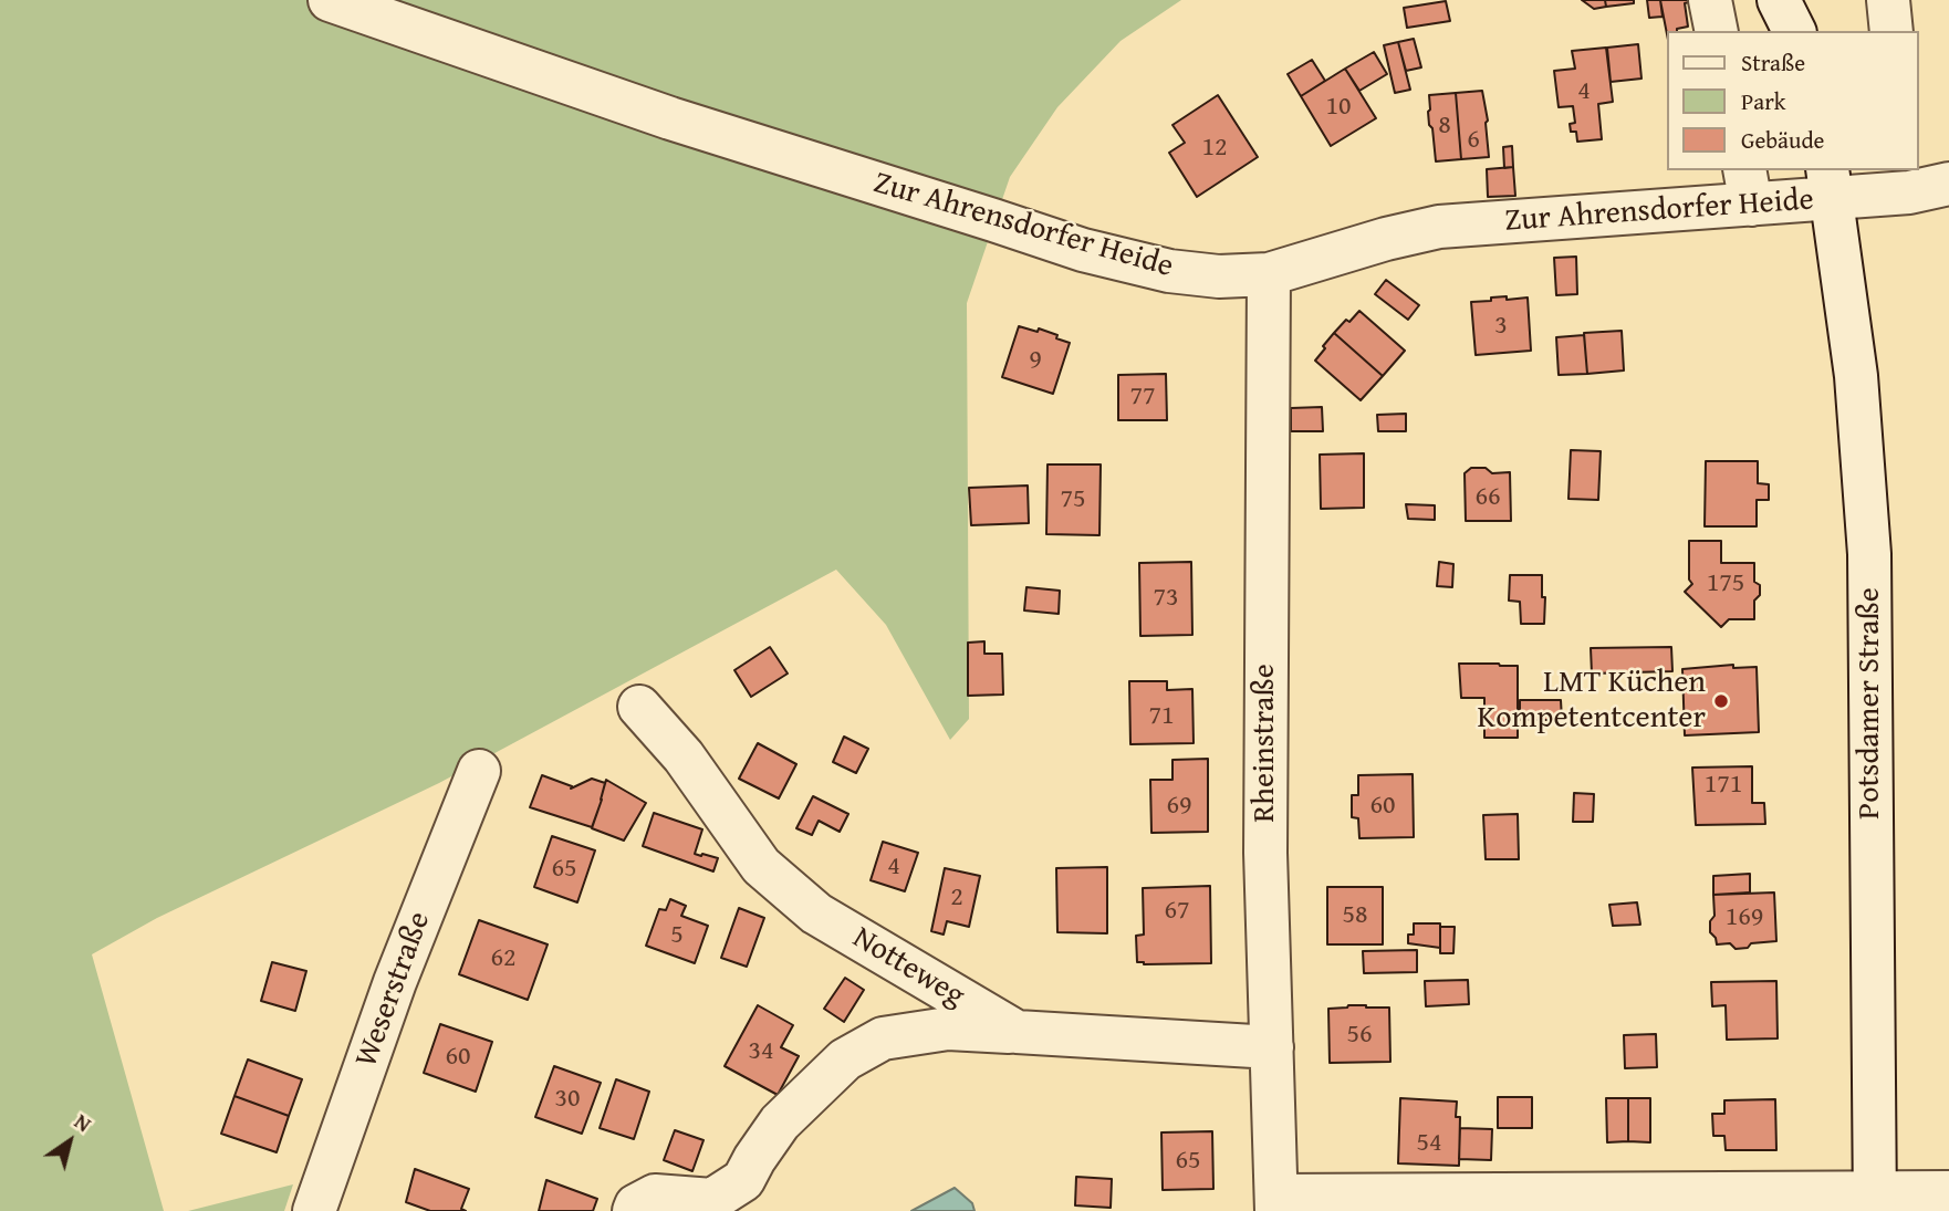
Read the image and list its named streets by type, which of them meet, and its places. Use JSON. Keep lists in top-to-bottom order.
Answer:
{
  "streets": {
    "street": [
      "Zur Ahrensdorfer Heide",
      "Potsdamer Straße",
      "Rheinstraße",
      "Notteweg",
      "Weserstraße"
    ]
  },
  "crossings": [
    ["Zur Ahrensdorfer Heide", "Potsdamer Straße"],
    ["Zur Ahrensdorfer Heide", "Rheinstraße"],
    ["Rheinstraße", "Notteweg"]
  ],
  "places": ["LMT Küchen Kompetentcenter"],
  "house_numbers": [
    "4",
    "10",
    "8",
    "6",
    "12",
    "3",
    "9",
    "77",
    "66",
    "75",
    "175",
    "73",
    "71",
    "171",
    "69",
    "60",
    "4",
    "65",
    "2",
    "67",
    "58",
    "169",
    "5",
    "62",
    "56",
    "34",
    "60",
    "30",
    "54",
    "65"
  ],
  "legend": ["Straße", "Park", "Gebäude"],
  "north": "top right"
}
